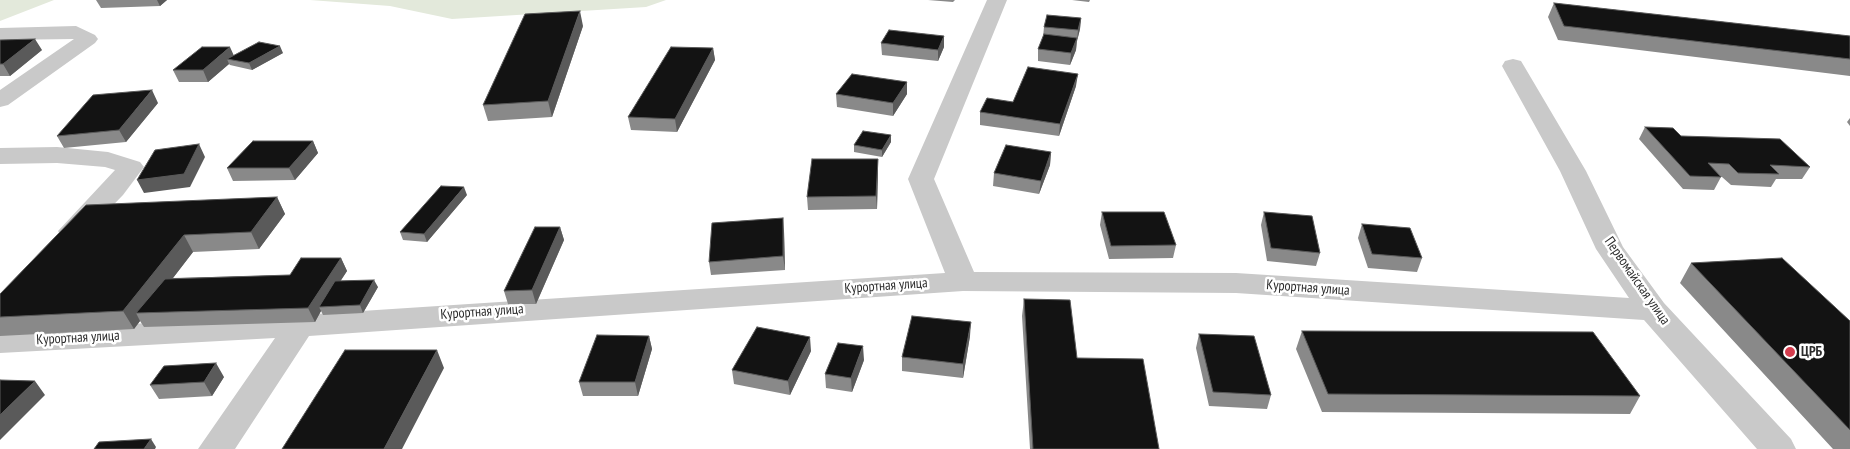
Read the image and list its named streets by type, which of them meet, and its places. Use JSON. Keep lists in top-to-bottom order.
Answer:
{
  "streets": {
    "street": ["Первомайская улица", "Курортная улица"]
  },
  "crossings": [
    ["Первомайская улица", "Курортная улица"]
  ],
  "places": ["ЦРБ"]
}
